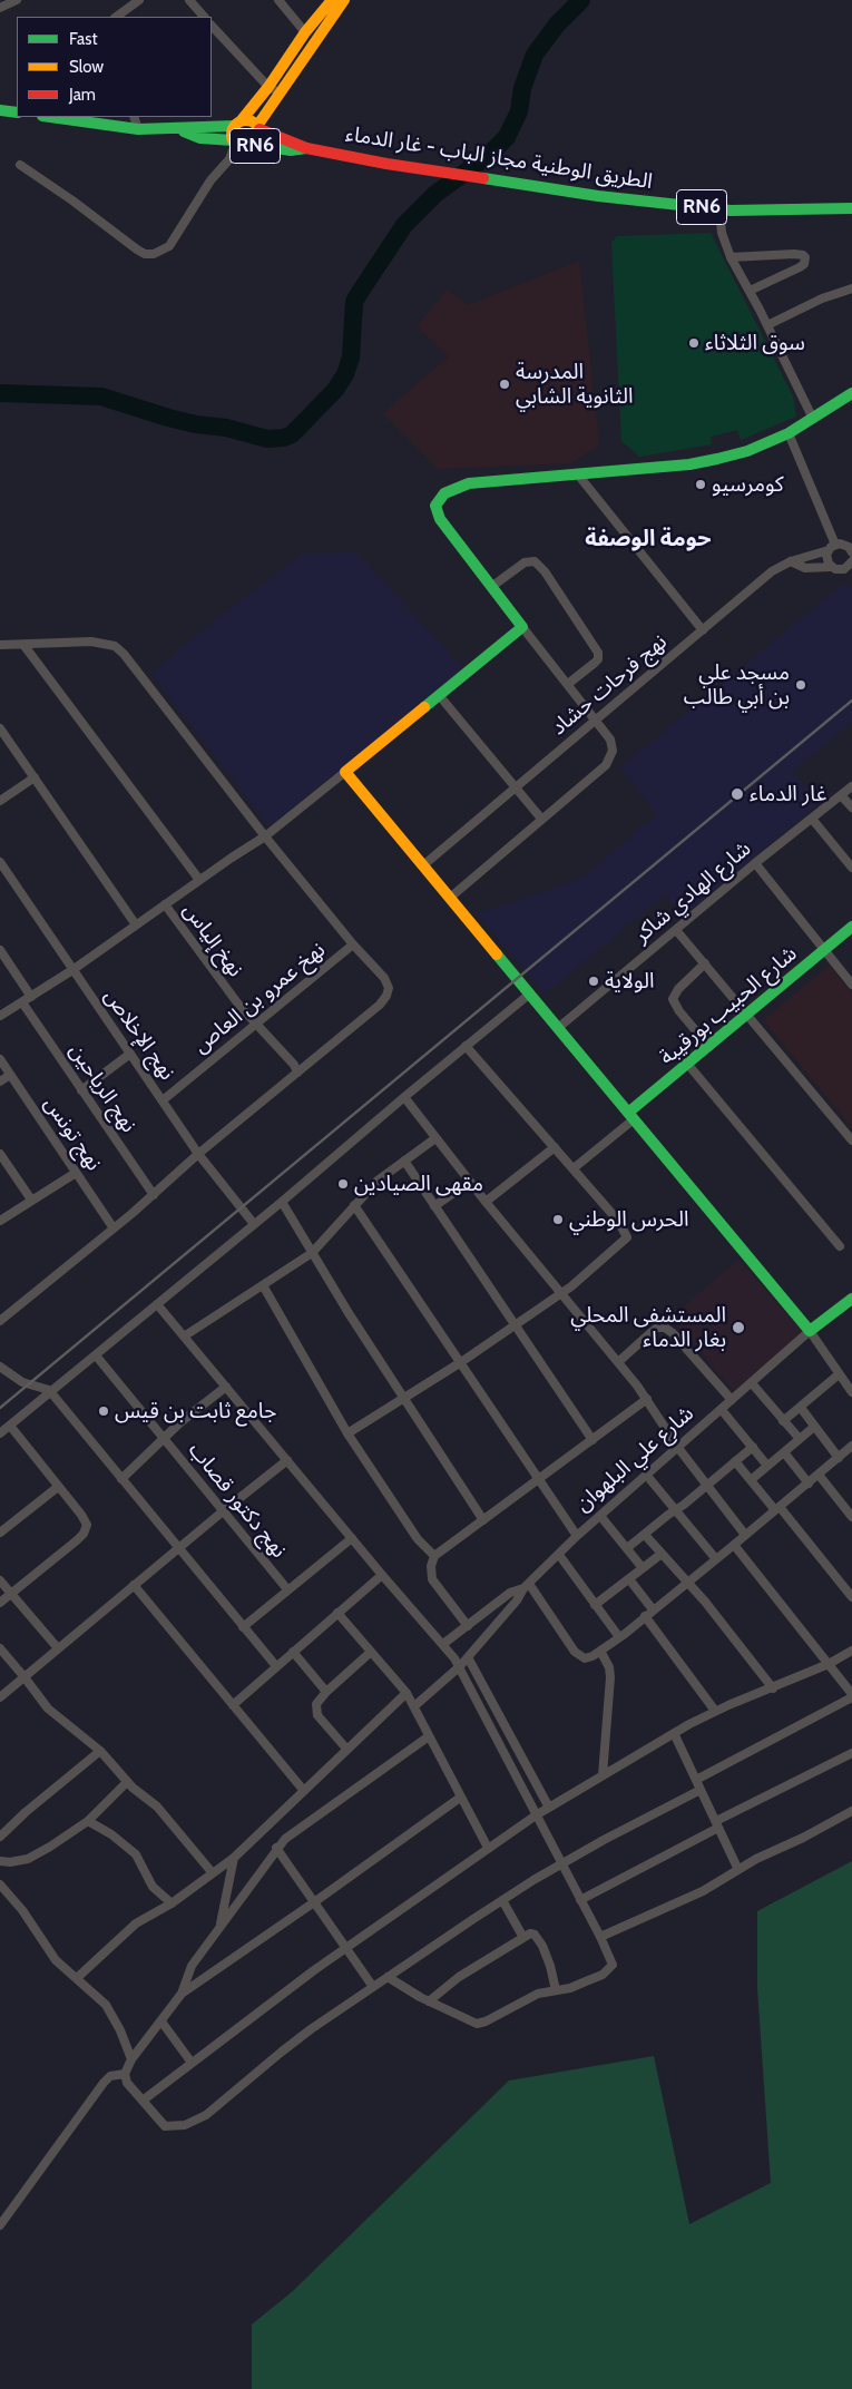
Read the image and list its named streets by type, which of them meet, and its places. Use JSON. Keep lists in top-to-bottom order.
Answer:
{
  "streets": {
    "street": [
      "RN6",
      "الطريق الوطنية مجاز الباب - غار الدماء",
      "نهج فرحات حشاد",
      "شارع الهادي شاكر",
      "نهخ إلياس",
      "نهخ عمرو بن العاص",
      "شارع الحبيب بورقيبة",
      "نهج الإخلاص",
      "نهج الرياحين",
      "نهج تونس",
      "شارع علي البلهوان",
      "نهج دكتور قصاب"
    ]
  },
  "crossings": [
    ["RN6", "الطريق الوطنية مجاز الباب - غار الدماء"],
    ["نهخ إلياس", "نهخ عمرو بن العاص"],
    ["نهخ عمرو بن العاص", "نهج الإخلاص"]
  ],
  "districts": ["حومة الوصفة"],
  "places": [
    "سوق الثلاثاء",
    "المدرسة الثانوية الشابي",
    "كومرسيو",
    "مسجد علي بن أبي طالب",
    "غار الدماء",
    "الولاية",
    "مقهى الصيادين",
    "الحرس الوطني",
    "المستشفى المحلي بغار الدماء",
    "جامع ثابت بن قیس"
  ],
  "legend": ["Fast", "Slow", "Jam"]
}
